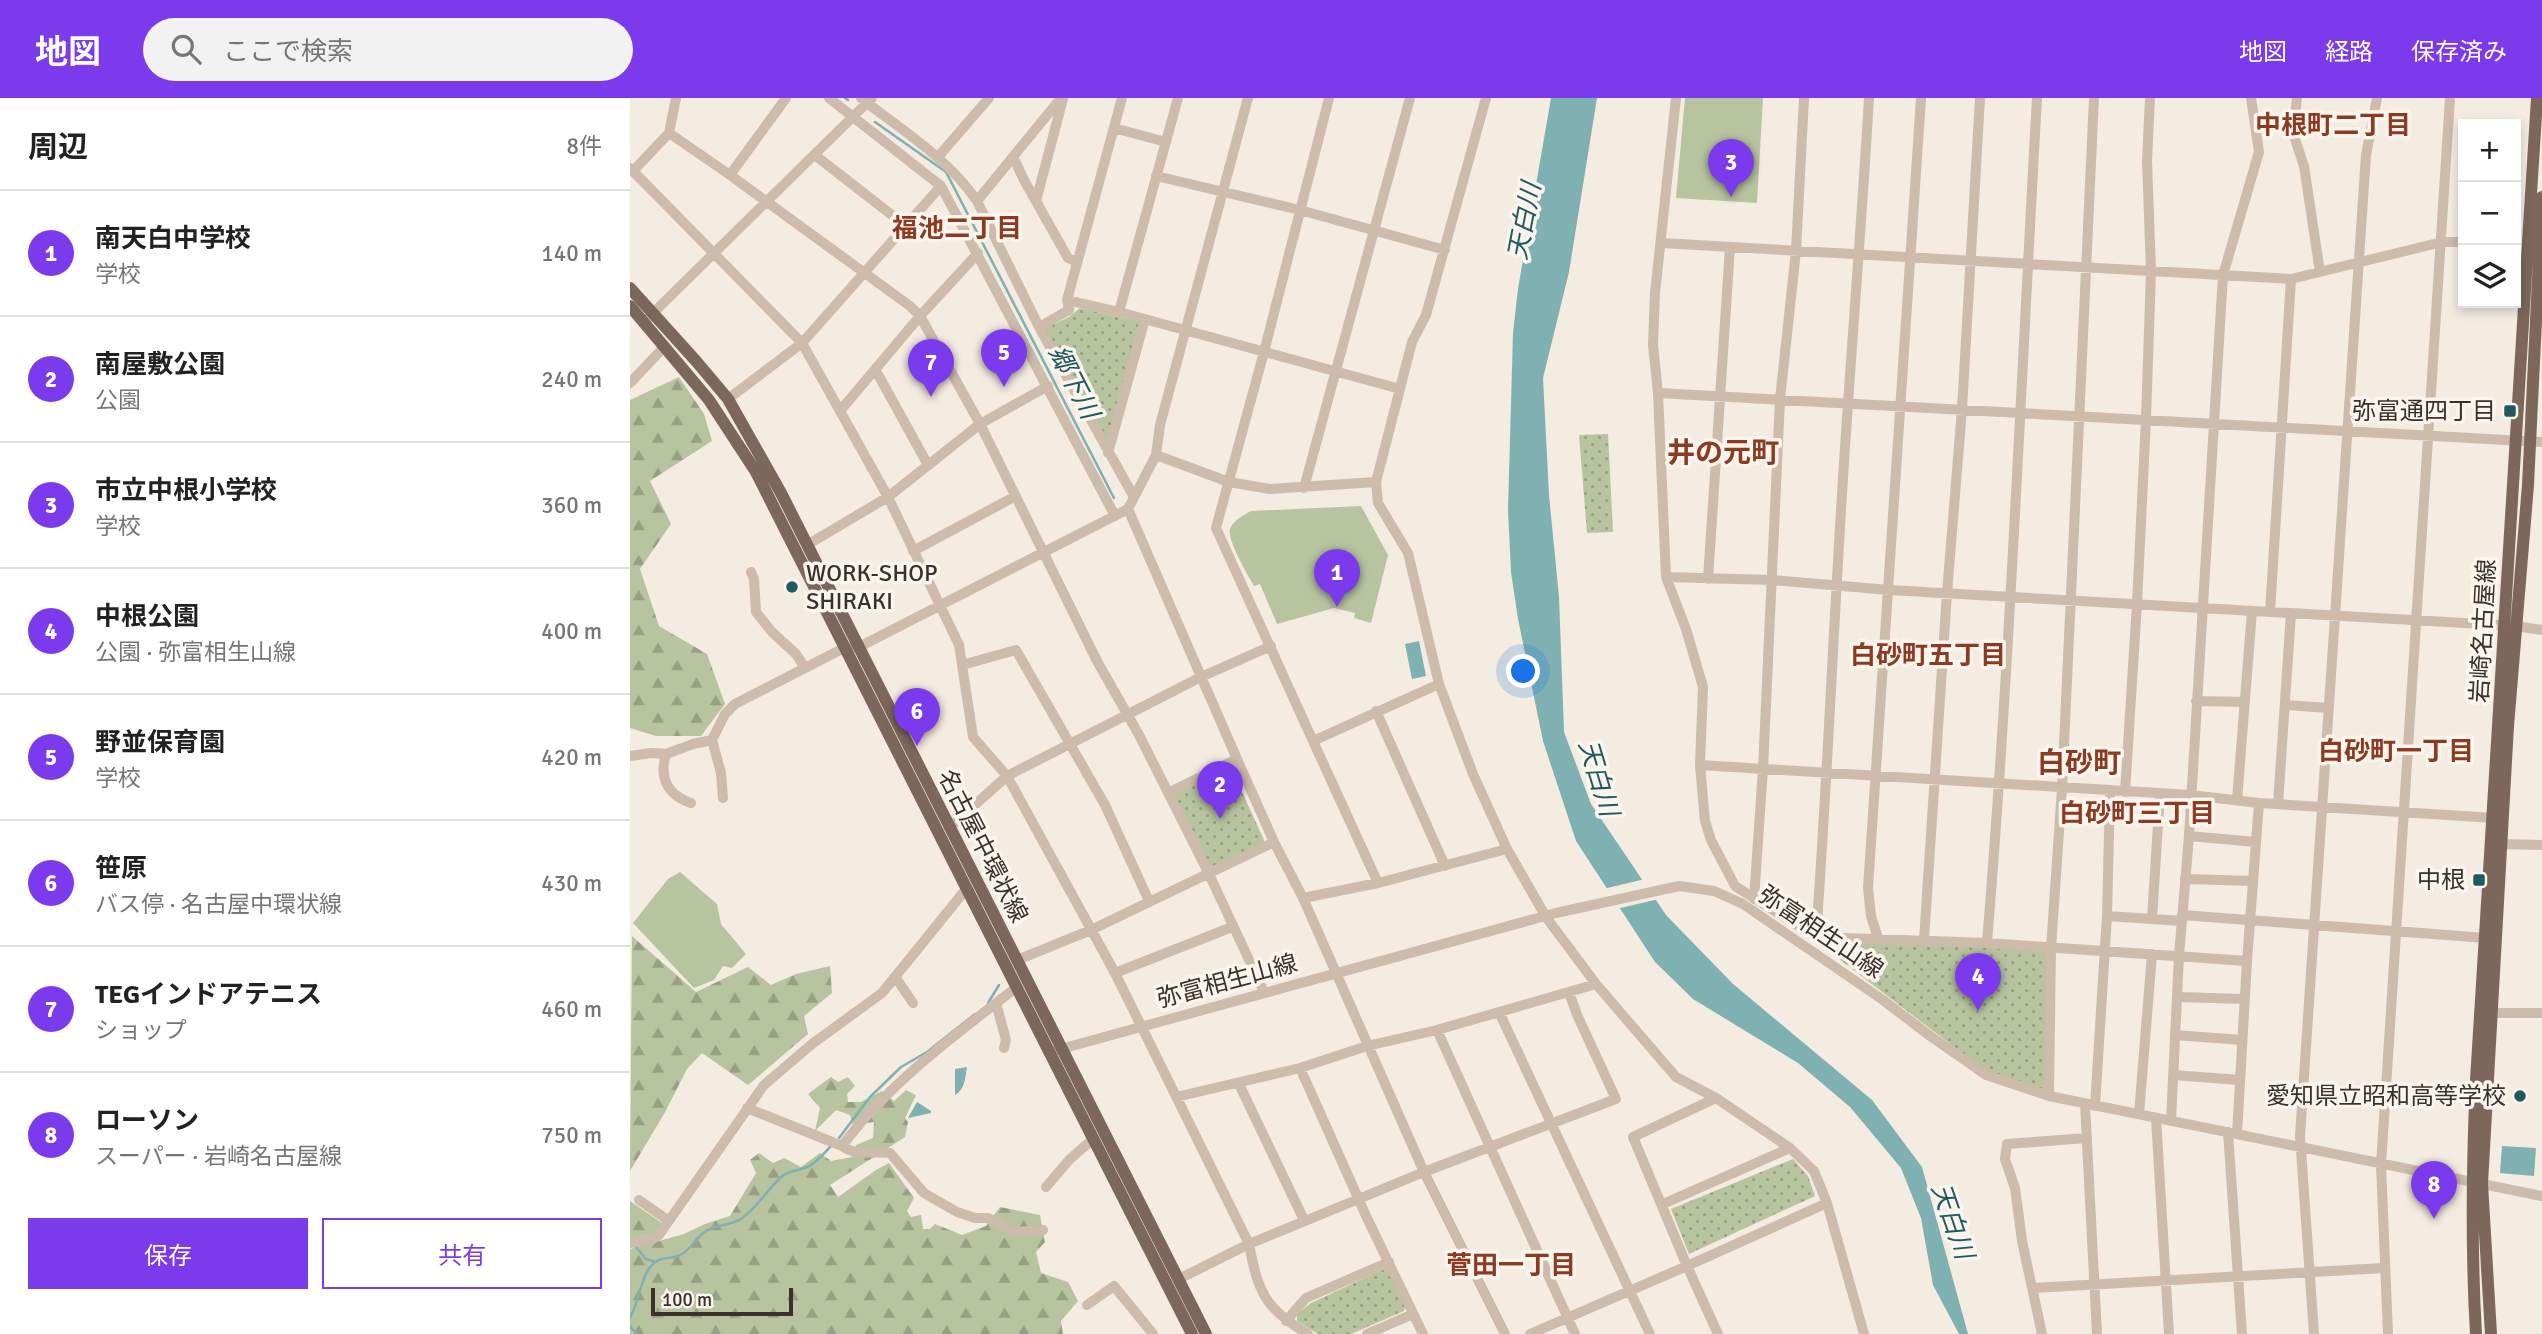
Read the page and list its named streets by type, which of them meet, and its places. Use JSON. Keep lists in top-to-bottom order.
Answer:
{
  "streets": {
    "main road": ["岩崎名古屋線", "名古屋中環状線"],
    "street": ["弥富相生山線"]
  },
  "crossings": [
    ["岩崎名古屋線", "弥富相生山線"],
    ["名古屋中環状線", "弥富相生山線"]
  ],
  "districts": [
    "中根町二丁目",
    "福池二丁目",
    "井の元町",
    "白砂町五丁目",
    "白砂町一丁目",
    "白砂町",
    "白砂町三丁目",
    "菅田一丁目"
  ],
  "water": ["天白川", "郷下川"],
  "places": {
    "transit": ["弥富通四丁目", "中根"],
    "other": ["WORK-SHOP SHIRAKI", "愛知県立昭和高等学校"]
  },
  "scale_bar": "100 m",
  "page": {
    "header": "地図",
    "search": "ここで検索",
    "nav": ["地図", "経路", "保存済み"],
    "heading": ["周辺", "8件"],
    "map_buttons": ["+", "−"],
    "pins": [
      "3",
      "5",
      "7",
      "1",
      "6",
      "2",
      "4",
      "8"
    ],
    "list": [
      {
        "mark": "1",
        "name": "南天白中学校",
        "note": "学校",
        "value": "140 m"
      },
      {
        "mark": "2",
        "name": "南屋敷公園",
        "note": "公園",
        "value": "240 m"
      },
      {
        "mark": "3",
        "name": "市立中根小学校",
        "note": "学校",
        "value": "360 m"
      },
      {
        "mark": "4",
        "name": "中根公園",
        "note": "公園 · 弥富相生山線",
        "value": "400 m"
      },
      {
        "mark": "5",
        "name": "野並保育園",
        "note": "学校",
        "value": "420 m"
      },
      {
        "mark": "6",
        "name": "笹原",
        "note": "バス停 · 名古屋中環状線",
        "value": "430 m"
      },
      {
        "mark": "7",
        "name": "TEGインドアテニス",
        "note": "ショップ",
        "value": "460 m"
      },
      {
        "mark": "8",
        "name": "ローソン",
        "note": "スーパー · 岩崎名古屋線",
        "value": "750 m"
      }
    ],
    "buttons": ["保存", "共有"],
    "scale": "100 m"
  }
}
